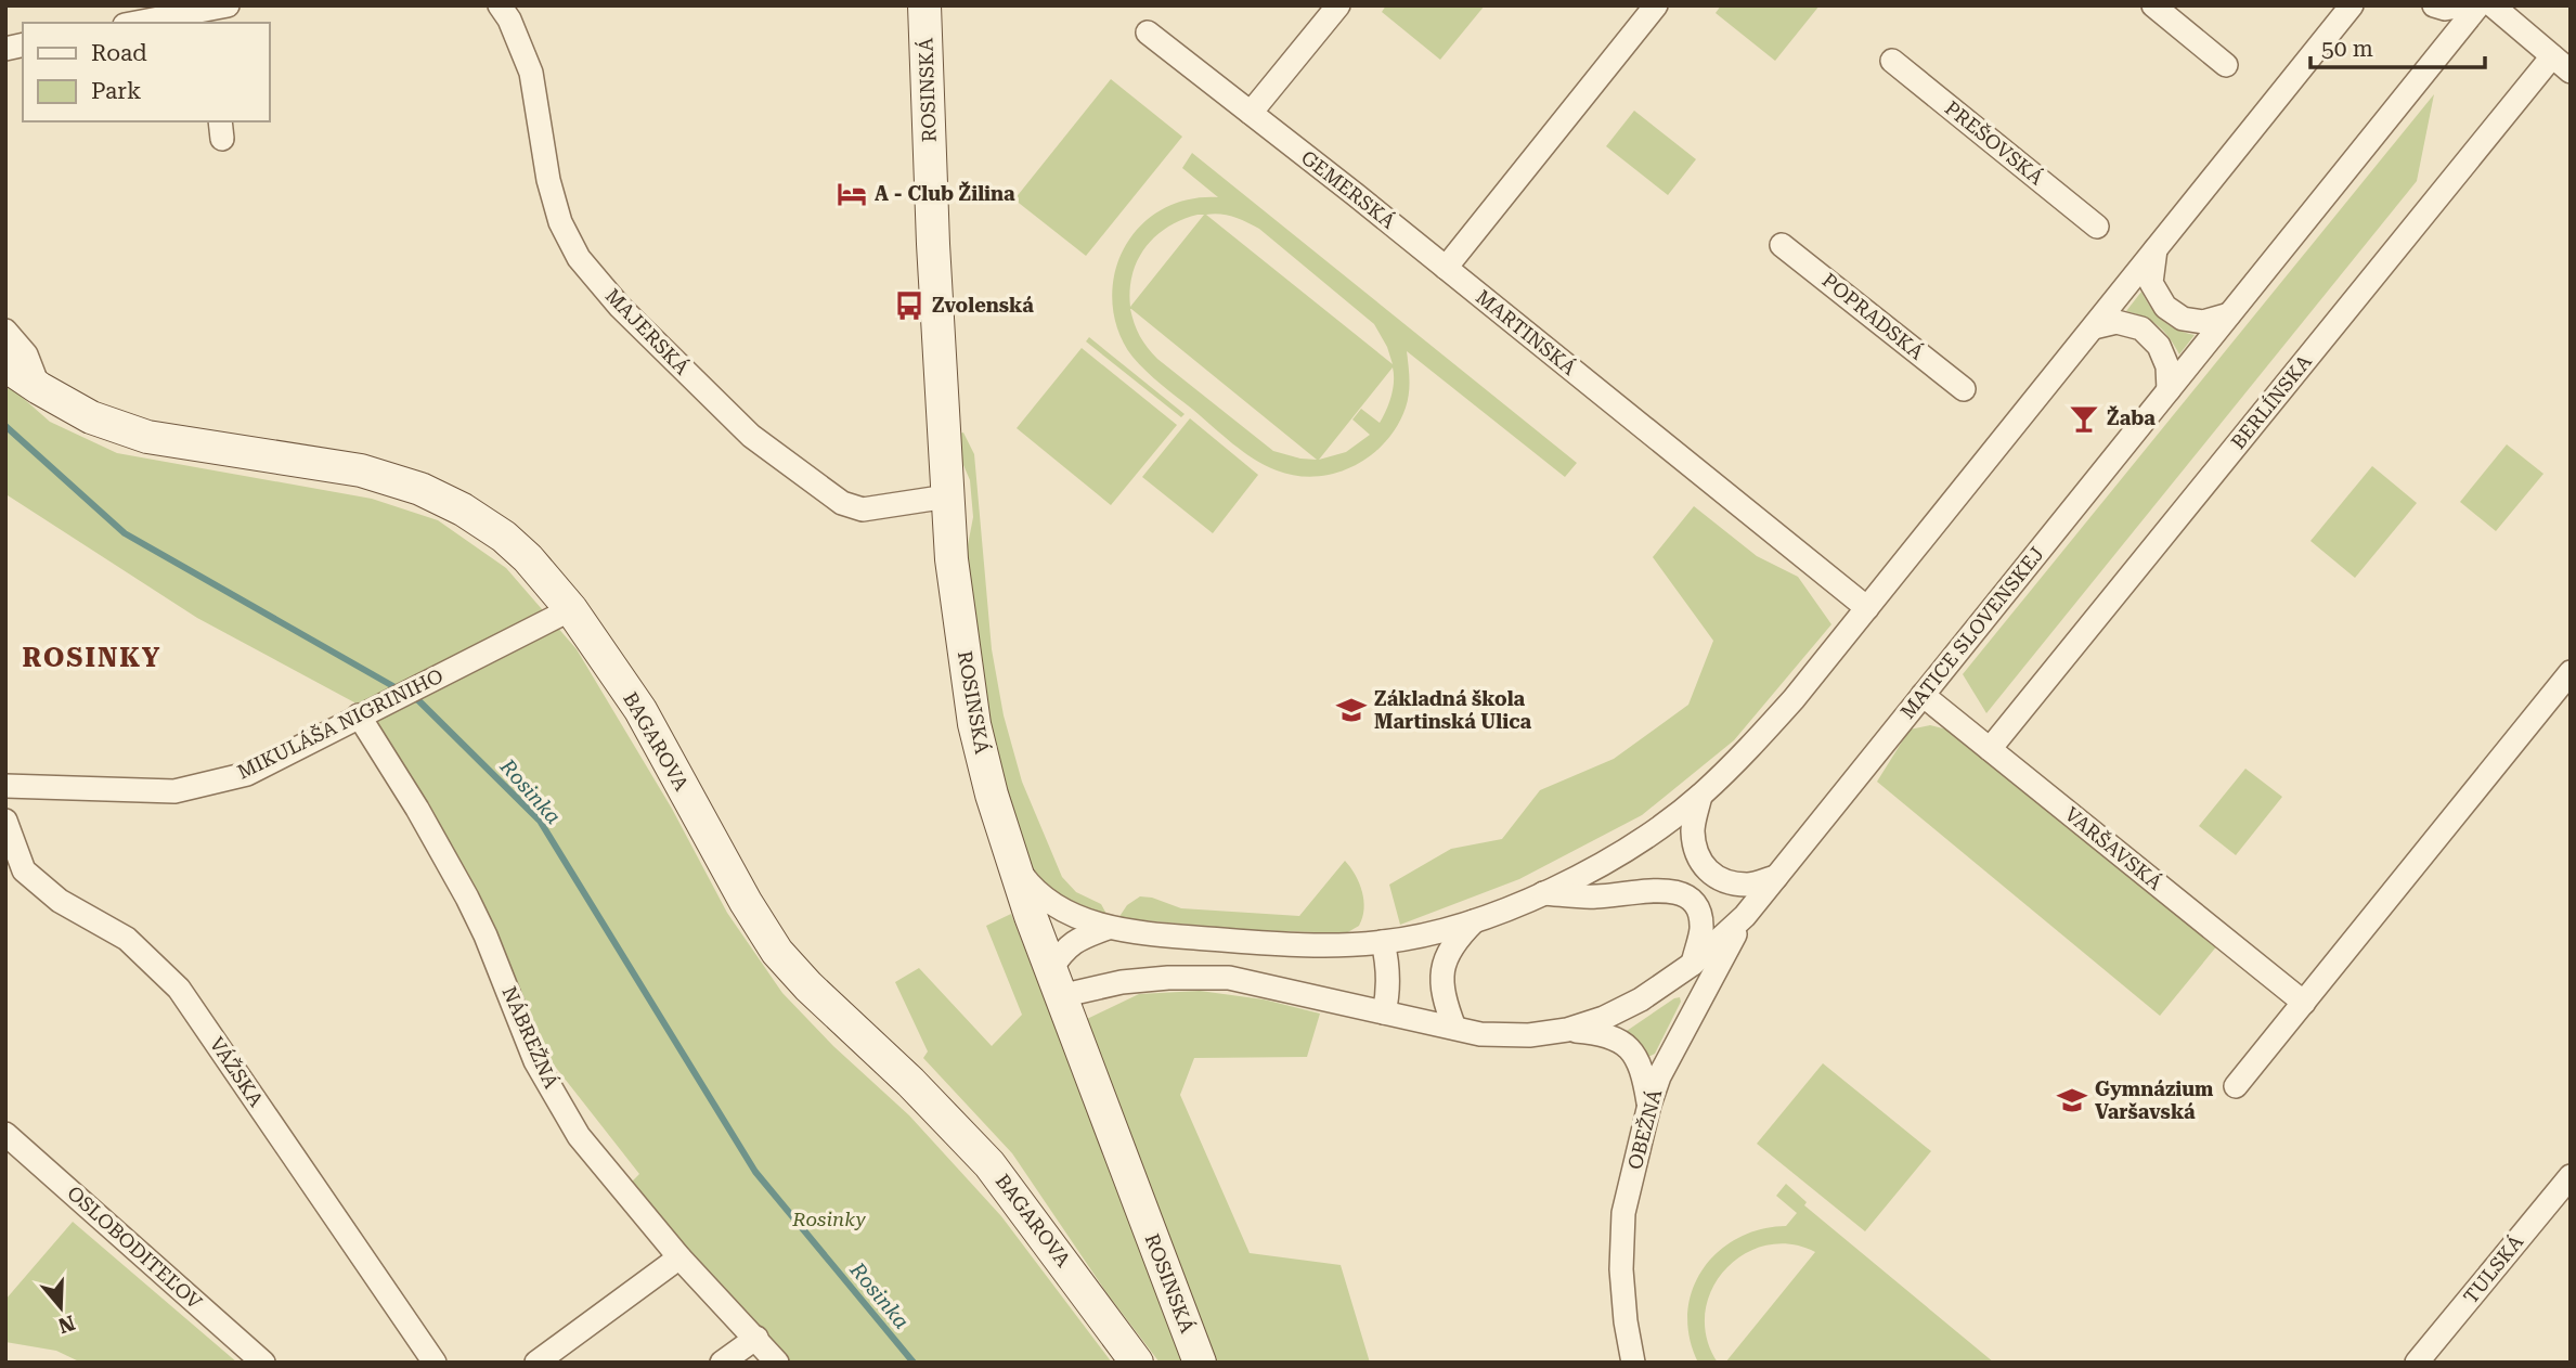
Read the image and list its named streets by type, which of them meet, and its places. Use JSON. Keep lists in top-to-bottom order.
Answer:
{
  "streets": {
    "street": [
      "ROSINSKÁ",
      "PREŠOVSKÁ",
      "GEMERSKÁ",
      "POPRADSKÁ",
      "MAJERSKÁ",
      "MARTINSKÁ",
      "BERLÍNSKA",
      "MATICE SLOVENSKEJ",
      "MIKULÁŠA NIGRINIHO",
      "BAGAROVA",
      "VARŠAVSKÁ",
      "NÁBREŽNÁ",
      "VÁŽSKA",
      "OBEŽNÁ",
      "OSLOBODITEĽOV",
      "TULSKÁ"
    ]
  },
  "crossings": [
    ["ROSINSKÁ", "MAJERSKÁ"],
    ["ROSINSKÁ", "MATICE SLOVENSKEJ"],
    ["GEMERSKÁ", "MARTINSKÁ"],
    ["BERLÍNSKA", "VARŠAVSKÁ"],
    ["MATICE SLOVENSKEJ", "VARŠAVSKÁ"],
    ["MATICE SLOVENSKEJ", "OBEŽNÁ"],
    ["MIKULÁŠA NIGRINIHO", "BAGAROVA"],
    ["MIKULÁŠA NIGRINIHO", "NÁBREŽNÁ"]
  ],
  "districts": ["ROSINKY"],
  "water": ["Rosinka"],
  "parks": ["Rosinky"],
  "places": {
    "hotel": ["A - Club Žilina"],
    "bus stop": ["Zvolenská"],
    "bar": ["Žaba"],
    "school or university": ["Základná škola Martinská Ulica", "Gymnázium Varšavská"]
  },
  "legend": ["Road", "Park"],
  "scale_bar": "50 m",
  "north": "bottom"
}
